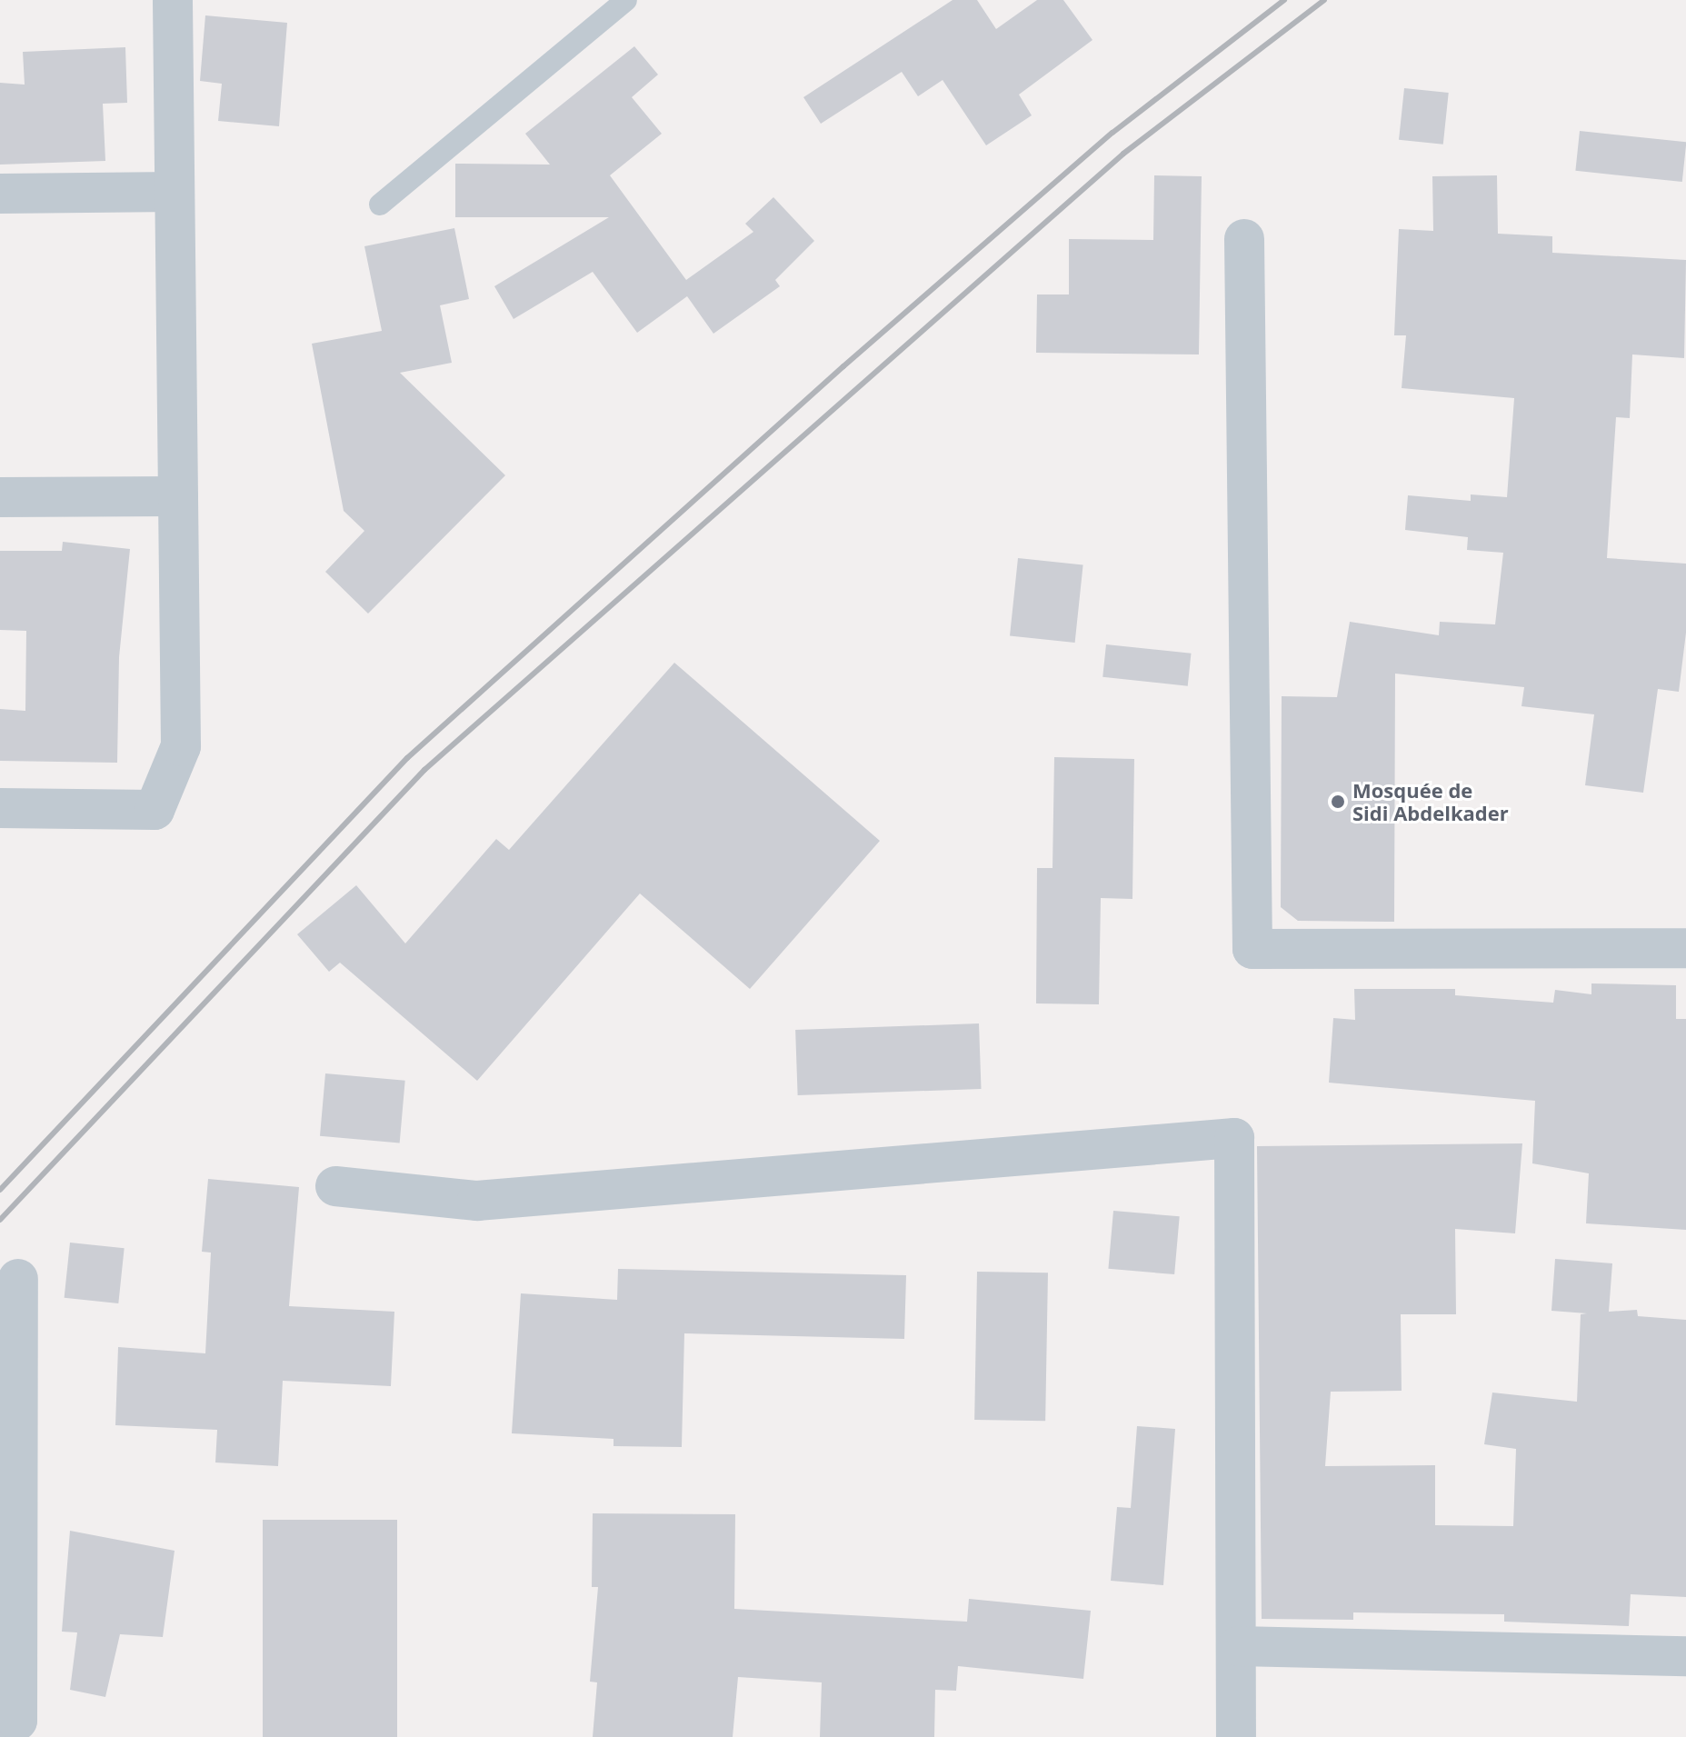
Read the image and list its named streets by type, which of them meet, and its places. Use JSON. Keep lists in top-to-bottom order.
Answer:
{
  "places": ["Mosquée de Sidi Abdelkader"]
}
